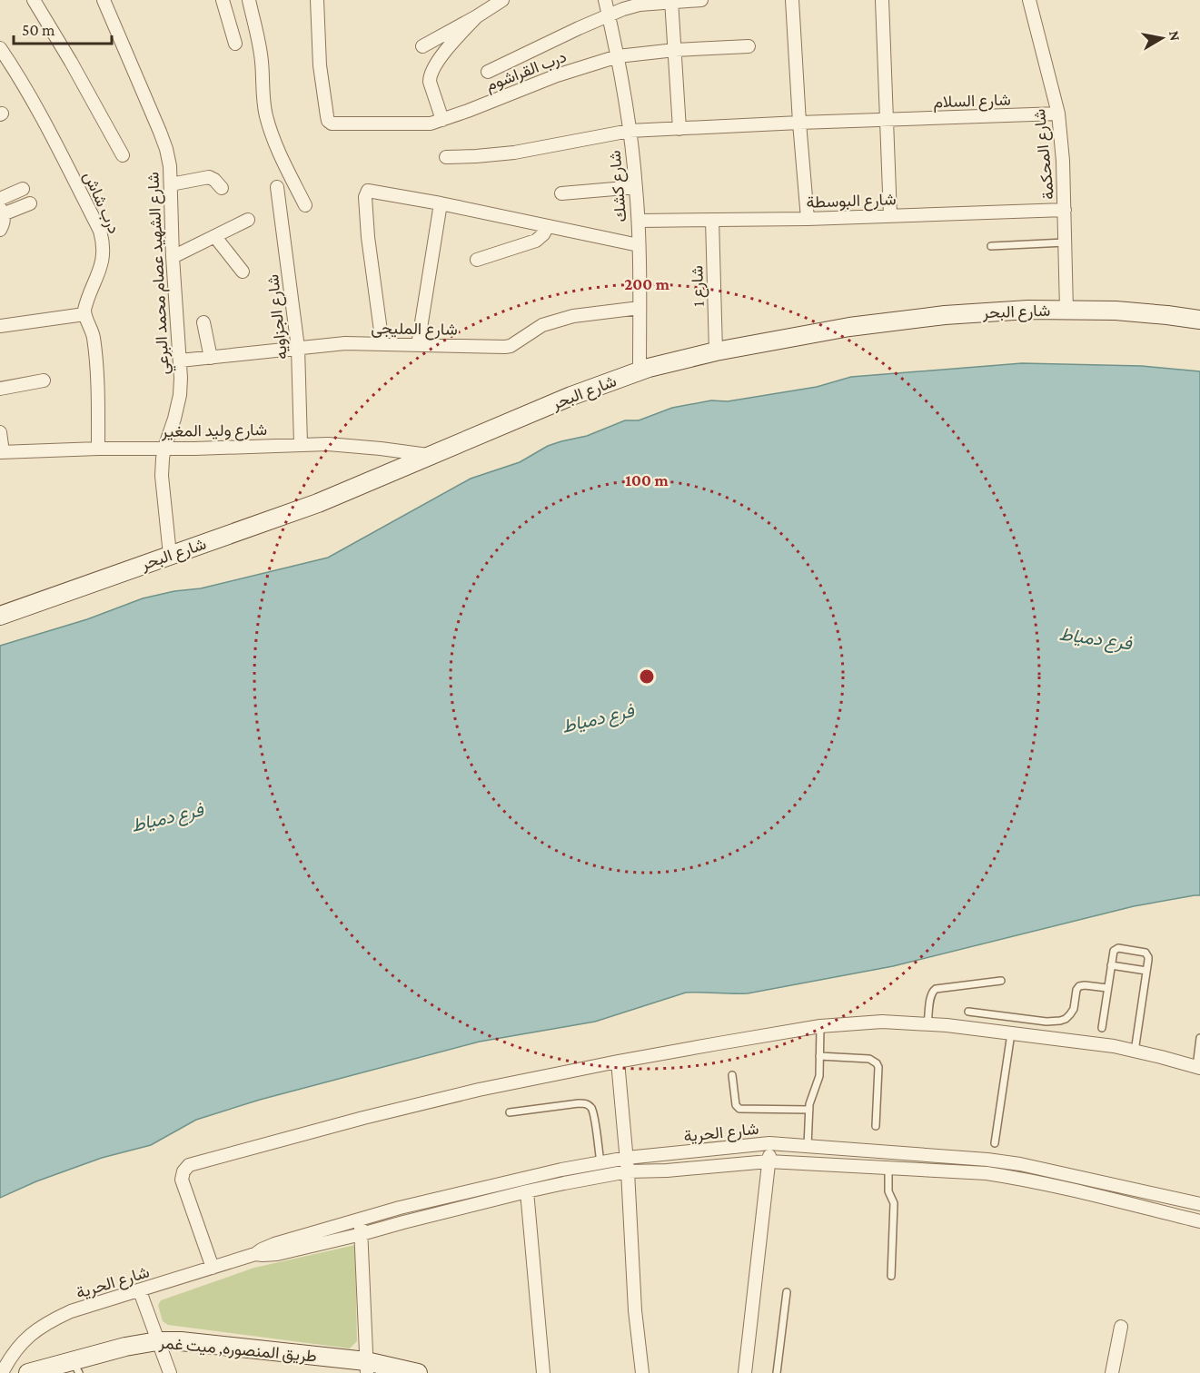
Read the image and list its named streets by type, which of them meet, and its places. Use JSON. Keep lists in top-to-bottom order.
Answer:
{
  "streets": {
    "street": [
      "درب القراشوم",
      "شارع السلام",
      "شارع المحكمة",
      "شارع كشك",
      "شارع البوسطة",
      "درب شاش",
      "شارع الشهيد عصام محمد البرعي",
      "شارع 1",
      "شارع البحر",
      "شارع الجزاويه",
      "شارع المليجى",
      "شارع وليد المغير",
      "شارع الحرية",
      "طريق المنصوره, ميت غمر"
    ]
  },
  "crossings": [
    ["درب القراشوم", "شارع كشك"],
    ["شارع السلام", "شارع المحكمة"],
    ["شارع السلام", "شارع كشك"],
    ["شارع المحكمة", "شارع البوسطة"],
    ["شارع المحكمة", "شارع البحر"],
    ["شارع كشك", "شارع البوسطة"],
    ["شارع كشك", "شارع البحر"],
    ["شارع كشك", "شارع المليجى"],
    ["شارع البوسطة", "شارع 1"],
    ["شارع الشهيد عصام محمد البرعي", "شارع البحر"],
    ["شارع الشهيد عصام محمد البرعي", "شارع المليجى"],
    ["شارع الشهيد عصام محمد البرعي", "شارع وليد المغير"],
    ["شارع 1", "شارع البحر"],
    ["شارع البحر", "شارع وليد المغير"],
    ["شارع الجزاويه", "شارع المليجى"],
    ["شارع الجزاويه", "شارع وليد المغير"]
  ],
  "water": ["فرع دمياط"],
  "scale_bar": "50 m",
  "north": "right",
  "rings": ["200 m", "100 m"]
}
